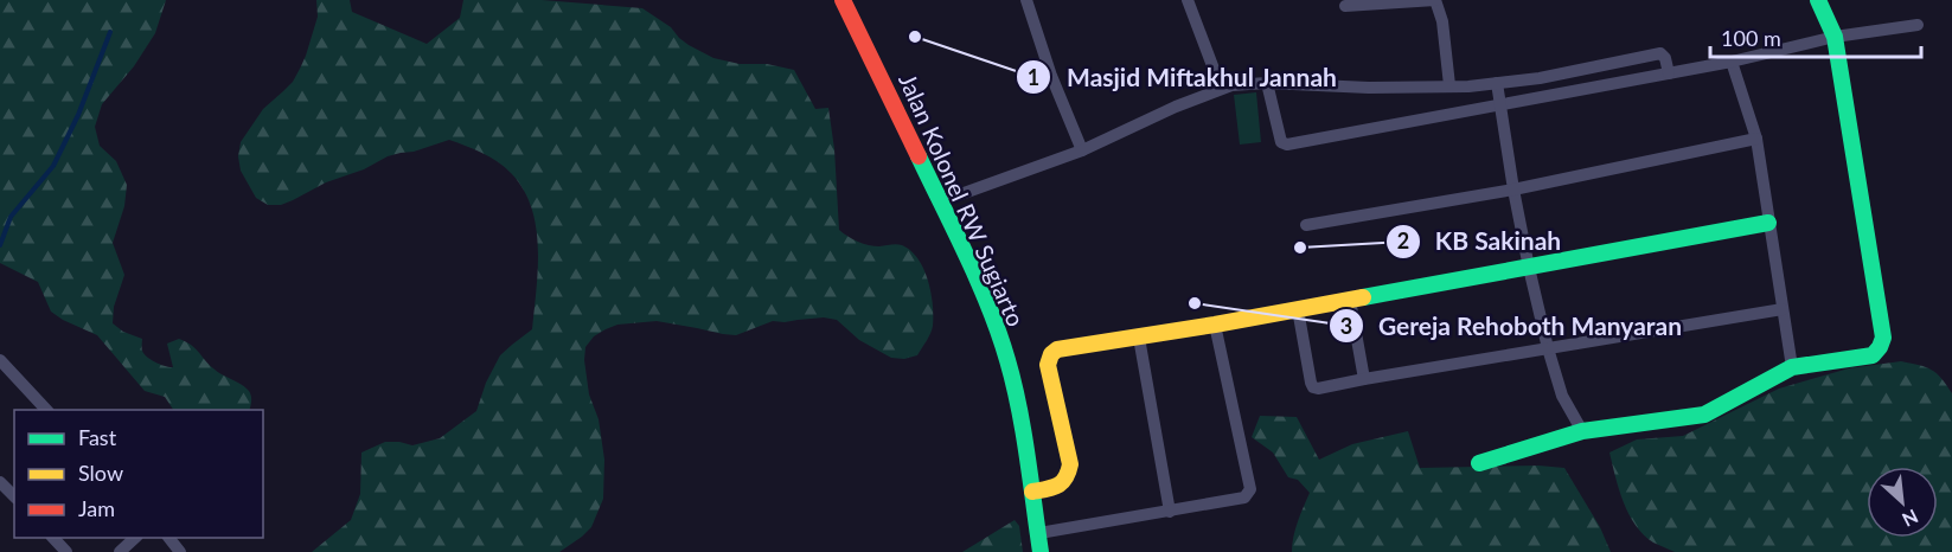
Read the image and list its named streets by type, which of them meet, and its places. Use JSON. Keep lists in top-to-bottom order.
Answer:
{
  "streets": {
    "street": ["Jalan Kolonel RW Sugiarto"]
  },
  "places": ["Masjid Miftakhul Jannah", "KB Sakinah", "Gereja Rehoboth Manyaran"],
  "legend": ["Fast", "Slow", "Jam"],
  "scale_bar": "100 m",
  "north": "bottom right"
}
